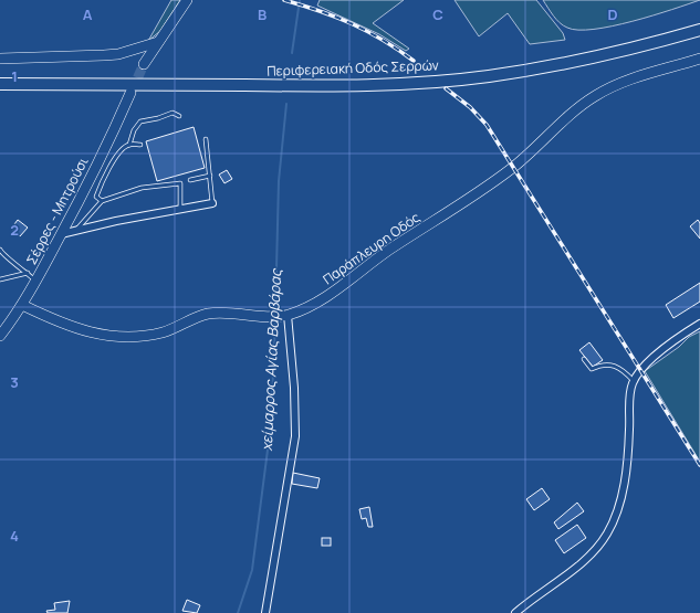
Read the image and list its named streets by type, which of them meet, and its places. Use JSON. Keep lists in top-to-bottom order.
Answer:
{
  "streets": {
    "main road": ["Περιφερειακή Οδός Σερρών"],
    "street": ["Σέρρες - Μητρούσι", "Παράπλευρη Οδός"]
  },
  "crossings": [
    ["Σέρρες - Μητρούσι", "Παράπλευρη Οδός"]
  ],
  "water": ["χείμαρρος Αγίας Βαρβάρας"],
  "grid": {
    "columns": [
      "A",
      "B",
      "C",
      "D"
    ],
    "rows": [
      "1",
      "2",
      "3",
      "4"
    ]
  }
}
